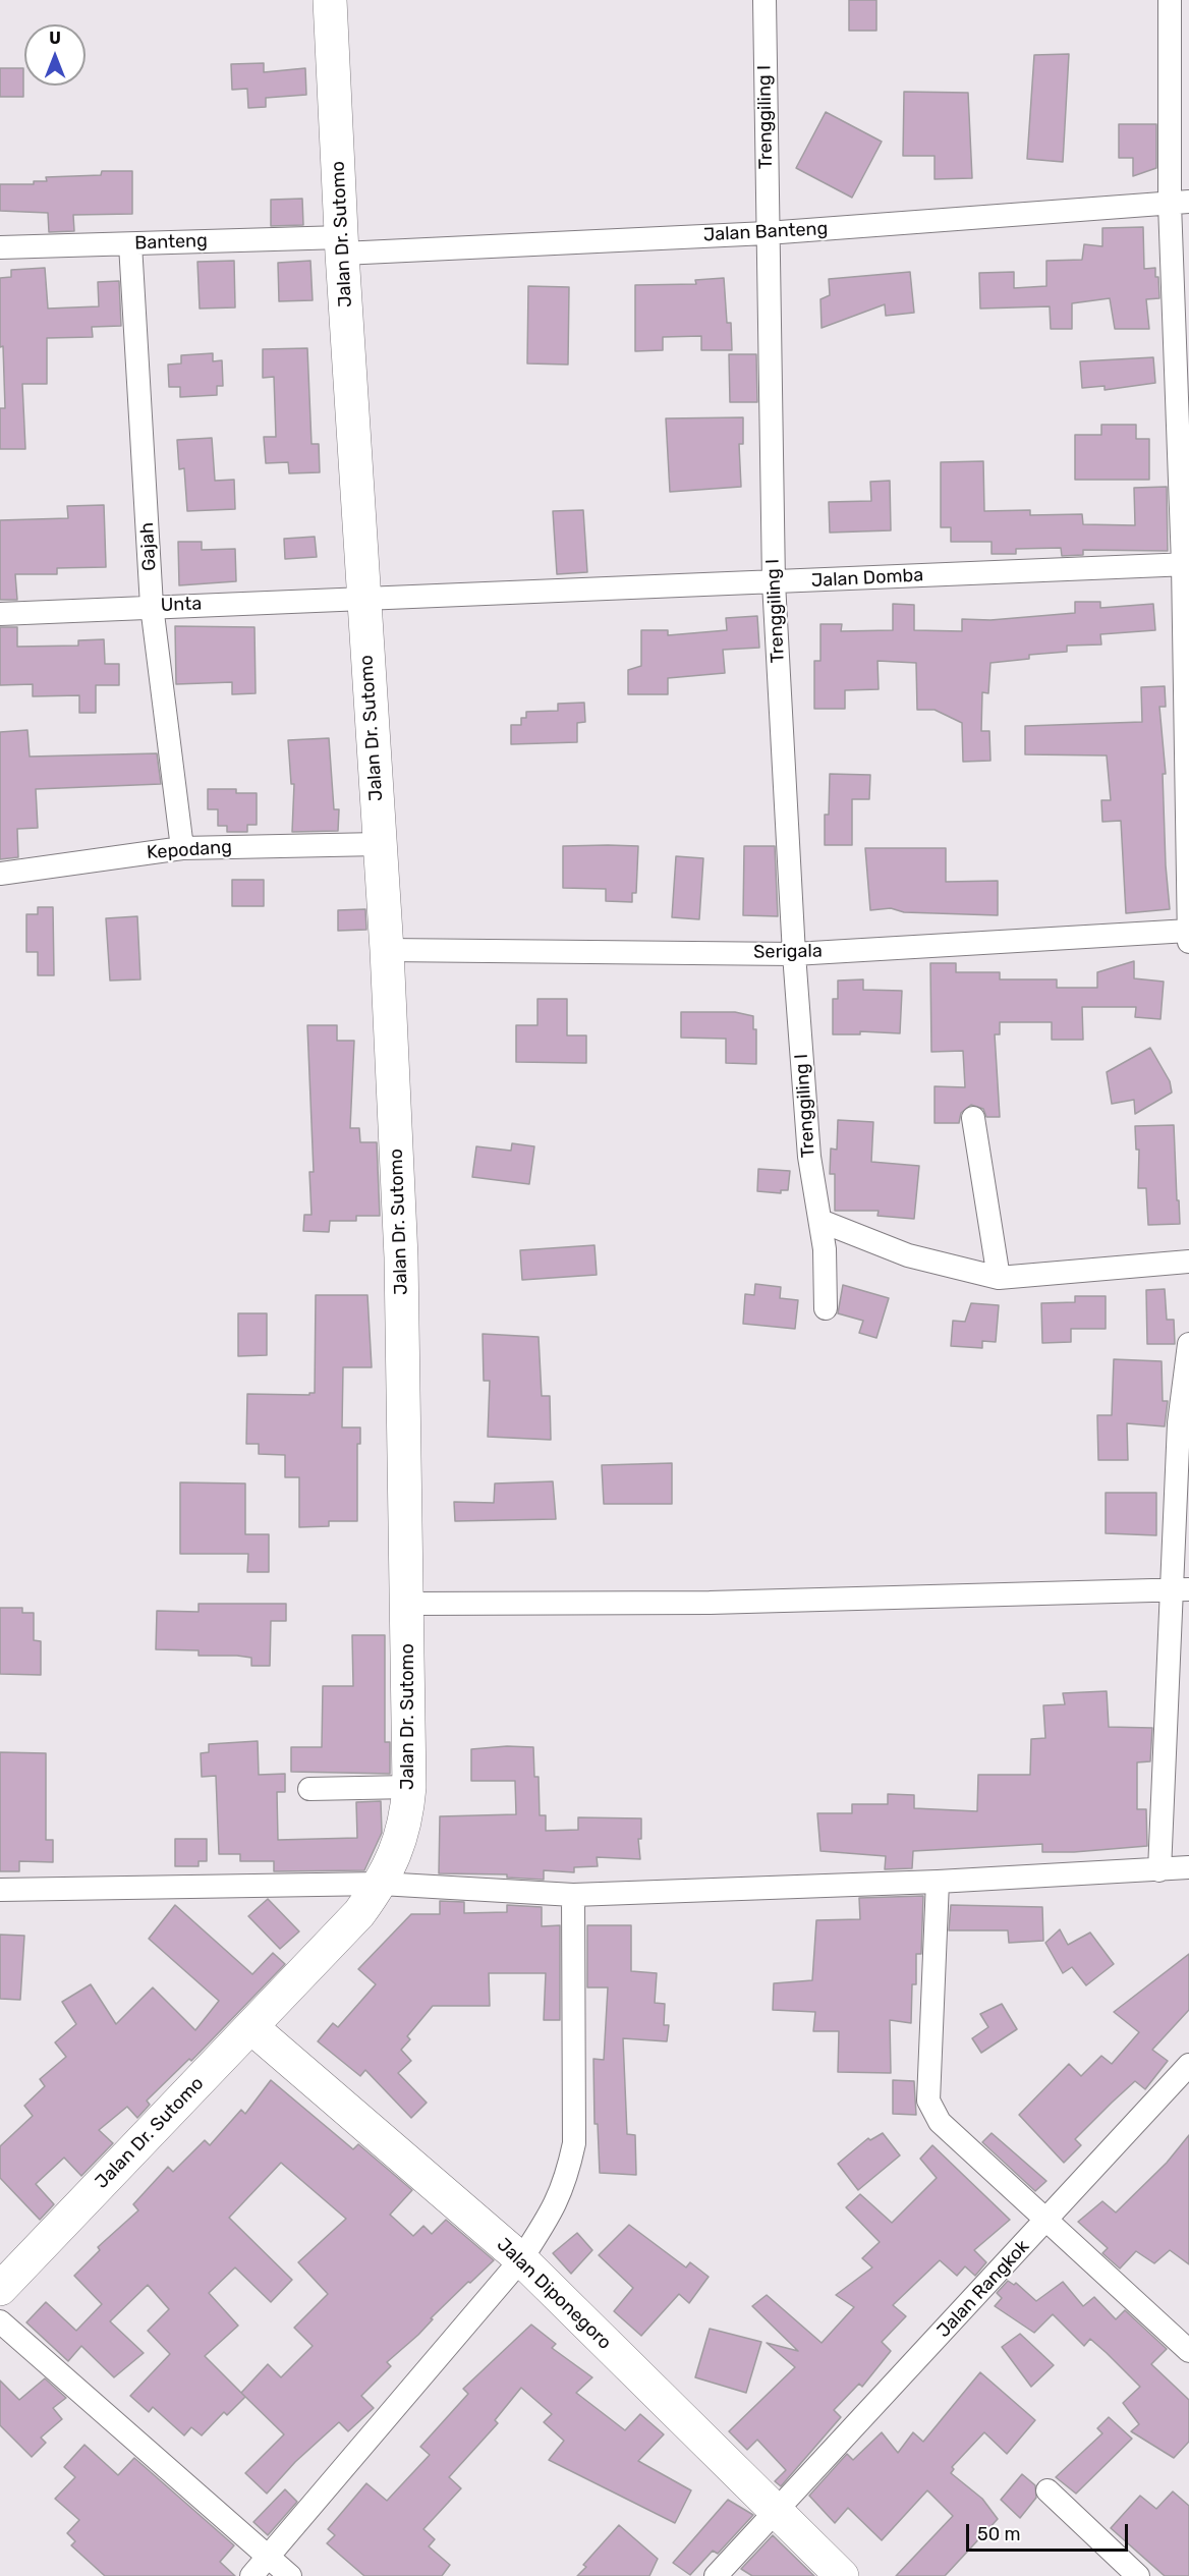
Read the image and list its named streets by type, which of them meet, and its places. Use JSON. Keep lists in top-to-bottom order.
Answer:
{
  "streets": {
    "street": [
      "Trenggiling I",
      "Jalan Banteng",
      "Jalan Dr. Sutomo",
      "Banteng",
      "Gajah",
      "Jalan Domba",
      "Unta",
      "Kepodang",
      "Serigala",
      "Jalan Rangkok",
      "Jalan Diponegoro"
    ]
  },
  "crossings": [
    ["Trenggiling I", "Jalan Banteng"],
    ["Trenggiling I", "Jalan Domba"],
    ["Trenggiling I", "Serigala"],
    ["Jalan Banteng", "Jalan Dr. Sutomo"],
    ["Jalan Banteng", "Banteng"],
    ["Jalan Dr. Sutomo", "Banteng"],
    ["Jalan Dr. Sutomo", "Jalan Domba"],
    ["Jalan Dr. Sutomo", "Unta"],
    ["Jalan Dr. Sutomo", "Kepodang"],
    ["Jalan Dr. Sutomo", "Serigala"],
    ["Jalan Dr. Sutomo", "Jalan Diponegoro"],
    ["Banteng", "Gajah"],
    ["Gajah", "Unta"],
    ["Gajah", "Kepodang"],
    ["Jalan Domba", "Unta"],
    ["Jalan Rangkok", "Jalan Diponegoro"]
  ],
  "scale_bar": "50 m",
  "north": "top"
}
